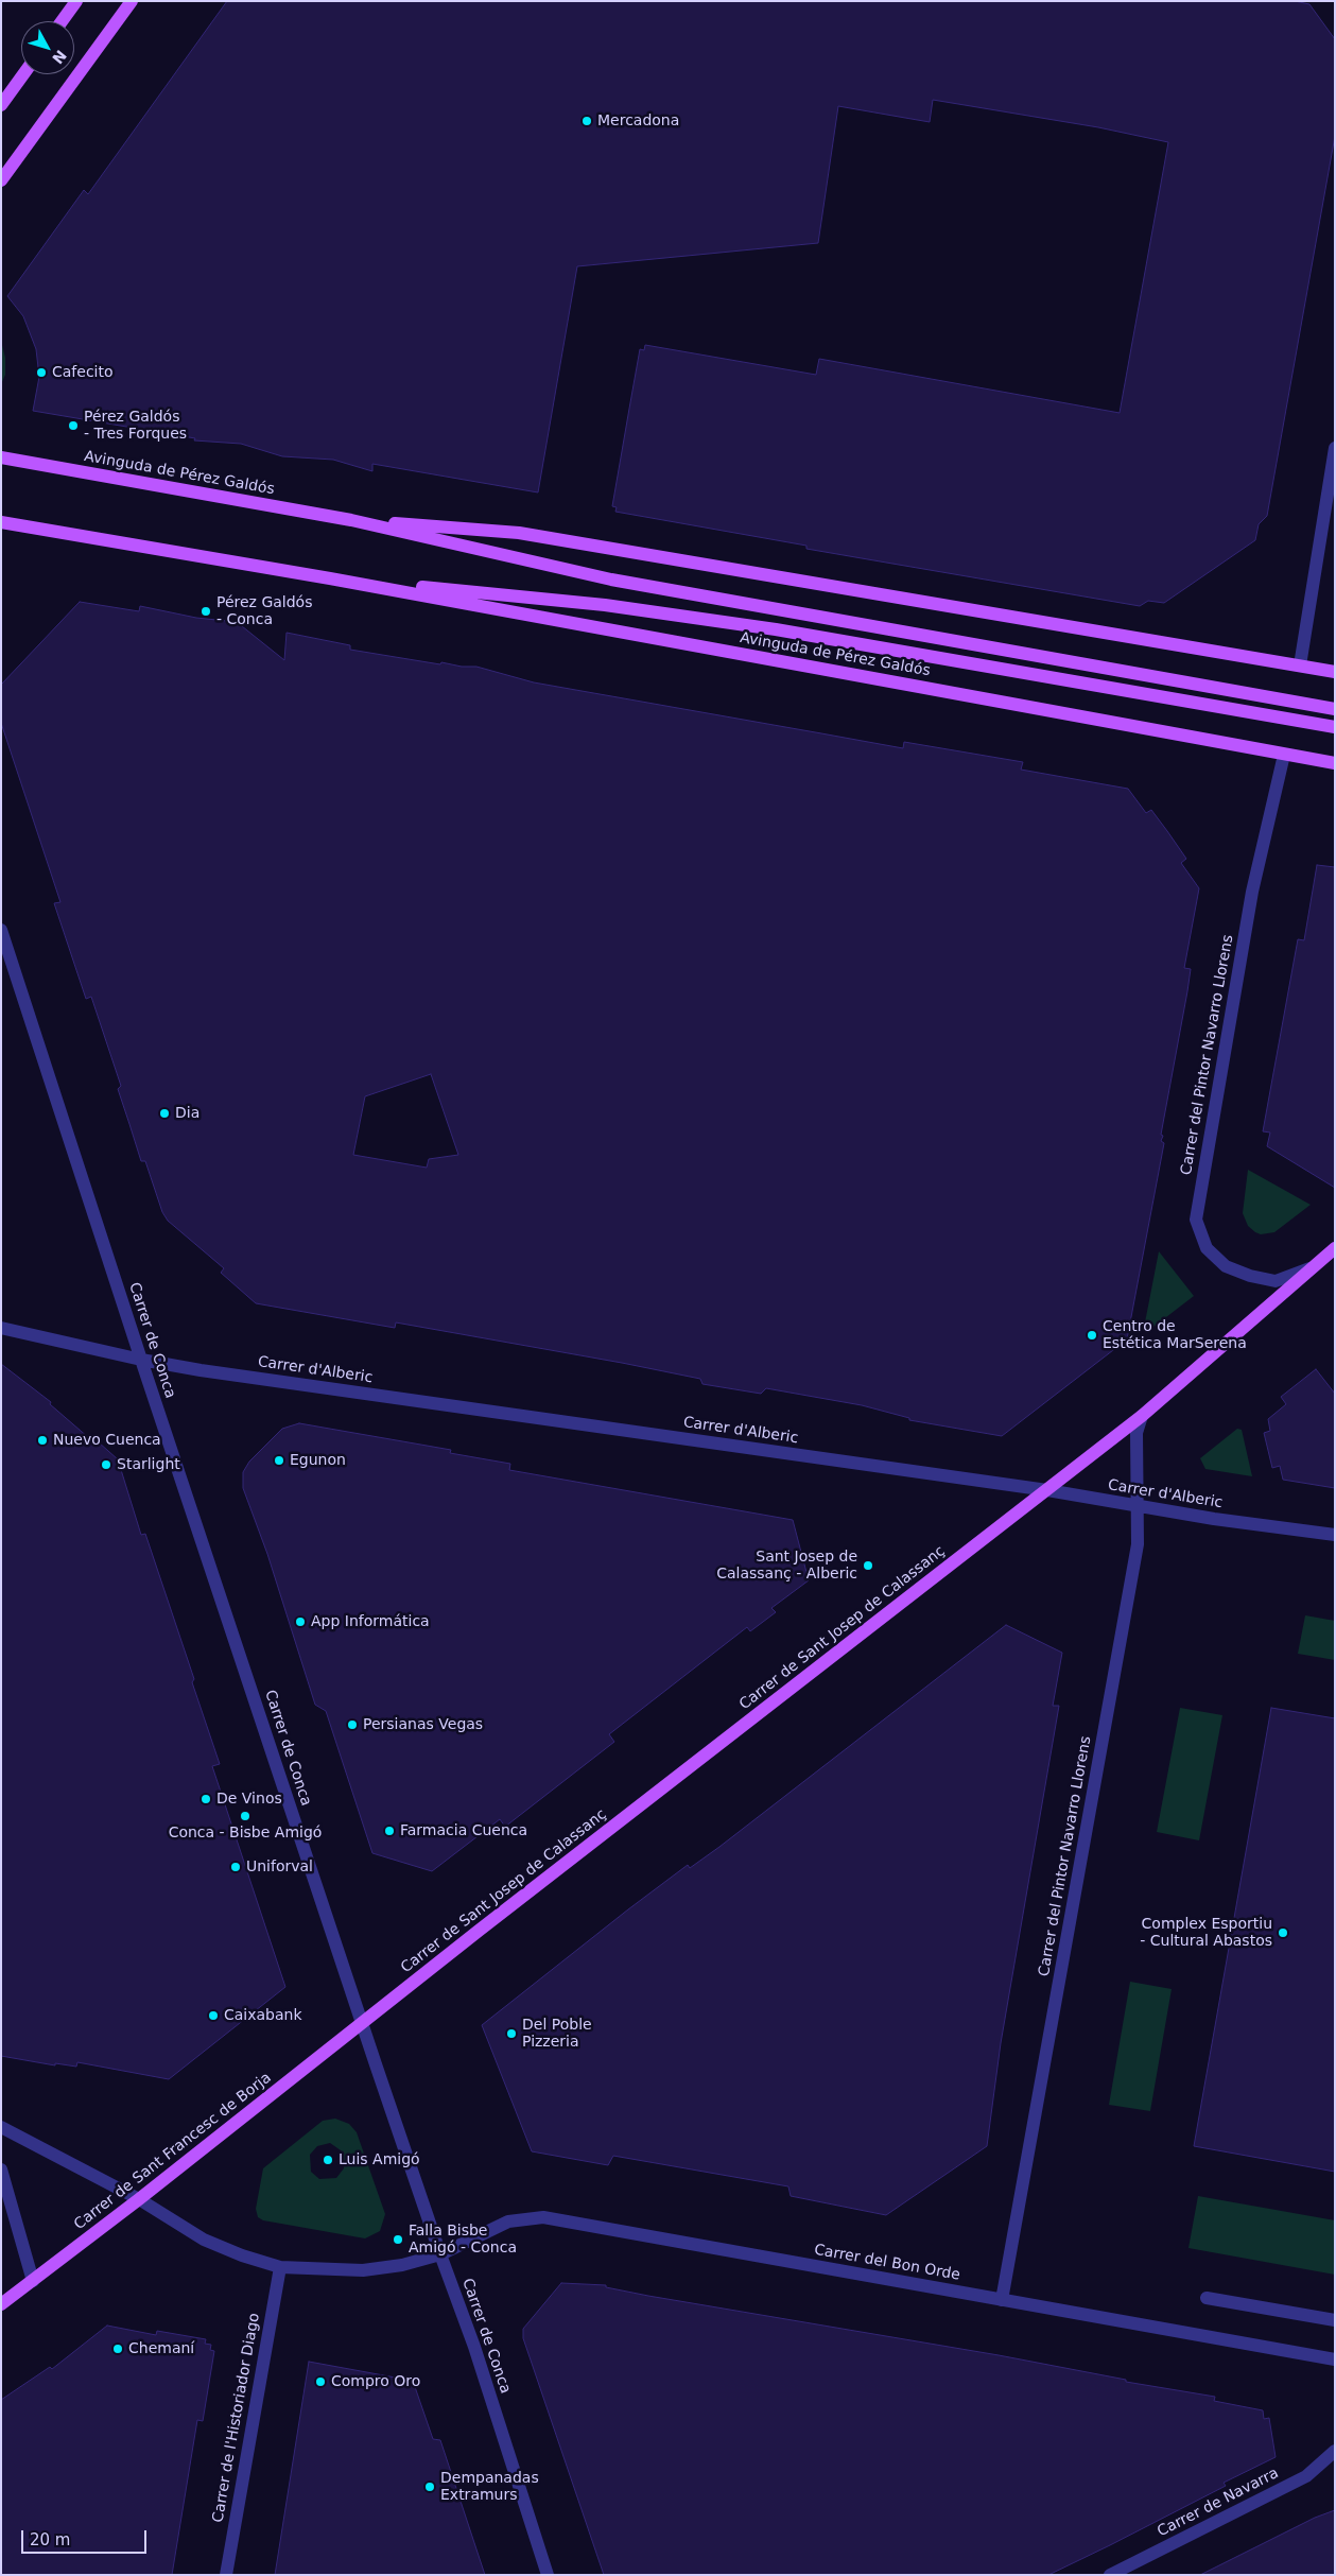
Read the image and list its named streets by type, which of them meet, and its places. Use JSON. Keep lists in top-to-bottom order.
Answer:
{
  "streets": {
    "main road": ["Avinguda de Pérez Galdós", "Carrer de Sant Josep de Calassanç", "Carrer de Sant Francesc de Borja"],
    "street": [
      "Carrer del Pintor Navarro Llorens",
      "Carrer de Conca",
      "Carrer d'Alberic",
      "Carrer del Bon Orde",
      "Carrer de l'Historiador Diago",
      "Carrer de Navarra"
    ]
  },
  "crossings": [
    ["Avinguda de Pérez Galdós", "Carrer del Pintor Navarro Llorens"],
    ["Carrer del Pintor Navarro Llorens", "Carrer d'Alberic"],
    ["Carrer del Pintor Navarro Llorens", "Carrer de Sant Josep de Calassanç"],
    ["Carrer del Pintor Navarro Llorens", "Carrer del Bon Orde"],
    ["Carrer de Conca", "Carrer d'Alberic"],
    ["Carrer de Conca", "Carrer de Sant Josep de Calassanç"],
    ["Carrer de Conca", "Carrer de Sant Francesc de Borja"],
    ["Carrer de Conca", "Carrer del Bon Orde"],
    ["Carrer d'Alberic", "Carrer de Sant Josep de Calassanç"],
    ["Carrer de Sant Josep de Calassanç", "Carrer de Sant Francesc de Borja"],
    ["Carrer de Sant Francesc de Borja", "Carrer del Bon Orde"],
    ["Carrer del Bon Orde", "Carrer de l'Historiador Diago"]
  ],
  "places": [
    "Mercadona",
    "Cafecito",
    "Pérez Galdós - Tres Forques",
    "Pérez Galdós - Conca",
    "Dia",
    "Centro de Estética MarSerena",
    "Nuevo Cuenca",
    "Egunon",
    "Starlight",
    "Sant Josep de Calassanç - Alberic",
    "App Informática",
    "Persianas Vegas",
    "De Vinos",
    "Conca - Bisbe Amigó",
    "Farmacia Cuenca",
    "Uniforval",
    "Complex Esportiu - Cultural Abastos",
    "Caixabank",
    "Del Poble Pizzeria",
    "Luis Amigó",
    "Falla Bisbe Amigó - Conca",
    "Chemaní",
    "Compro Oro",
    "Dempanadas Extramurs"
  ],
  "scale_bar": "20 m",
  "north": "bottom right"
}
